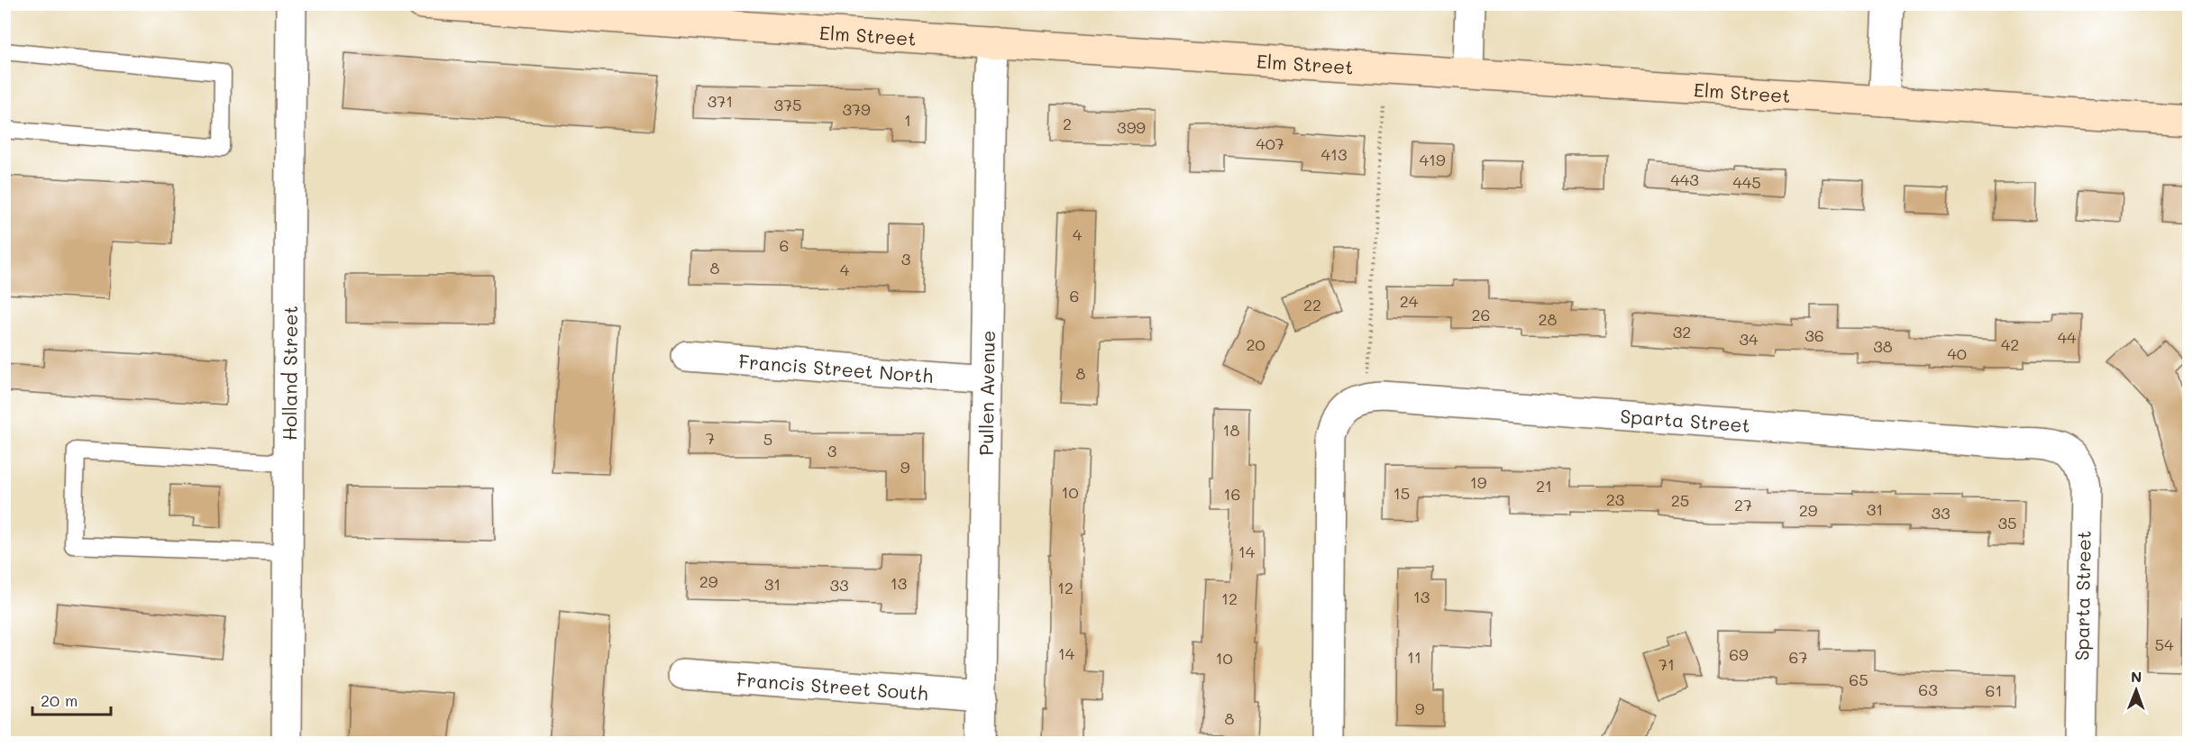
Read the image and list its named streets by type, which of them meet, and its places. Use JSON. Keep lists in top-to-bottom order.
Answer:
{
  "streets": {
    "main road": ["Elm Street"],
    "street": [
      "Francis Street North",
      "Holland Street",
      "Pullen Avenue",
      "Sparta Street",
      "Francis Street South"
    ]
  },
  "crossings": [
    ["Elm Street", "Pullen Avenue"],
    ["Francis Street North", "Pullen Avenue"],
    ["Pullen Avenue", "Francis Street South"]
  ],
  "house_numbers": [
    "371",
    "375",
    "379",
    "1",
    "2",
    "399",
    "407",
    "413",
    "419",
    "443",
    "445",
    "4",
    "6",
    "3",
    "8",
    "4",
    "6",
    "24",
    "22",
    "26",
    "28",
    "32",
    "36",
    "44",
    "34",
    "20",
    "42",
    "38",
    "40",
    "8",
    "18",
    "7",
    "5",
    "3",
    "9",
    "19",
    "21",
    "10",
    "15",
    "16",
    "23",
    "25",
    "27",
    "31",
    "29",
    "33",
    "35",
    "14",
    "29",
    "13",
    "31",
    "33",
    "12",
    "13",
    "12",
    "54",
    "14",
    "69",
    "11",
    "67",
    "10",
    "71",
    "65",
    "63",
    "61",
    "9",
    "8"
  ],
  "scale_bar": "20 m",
  "north": "top"
}
